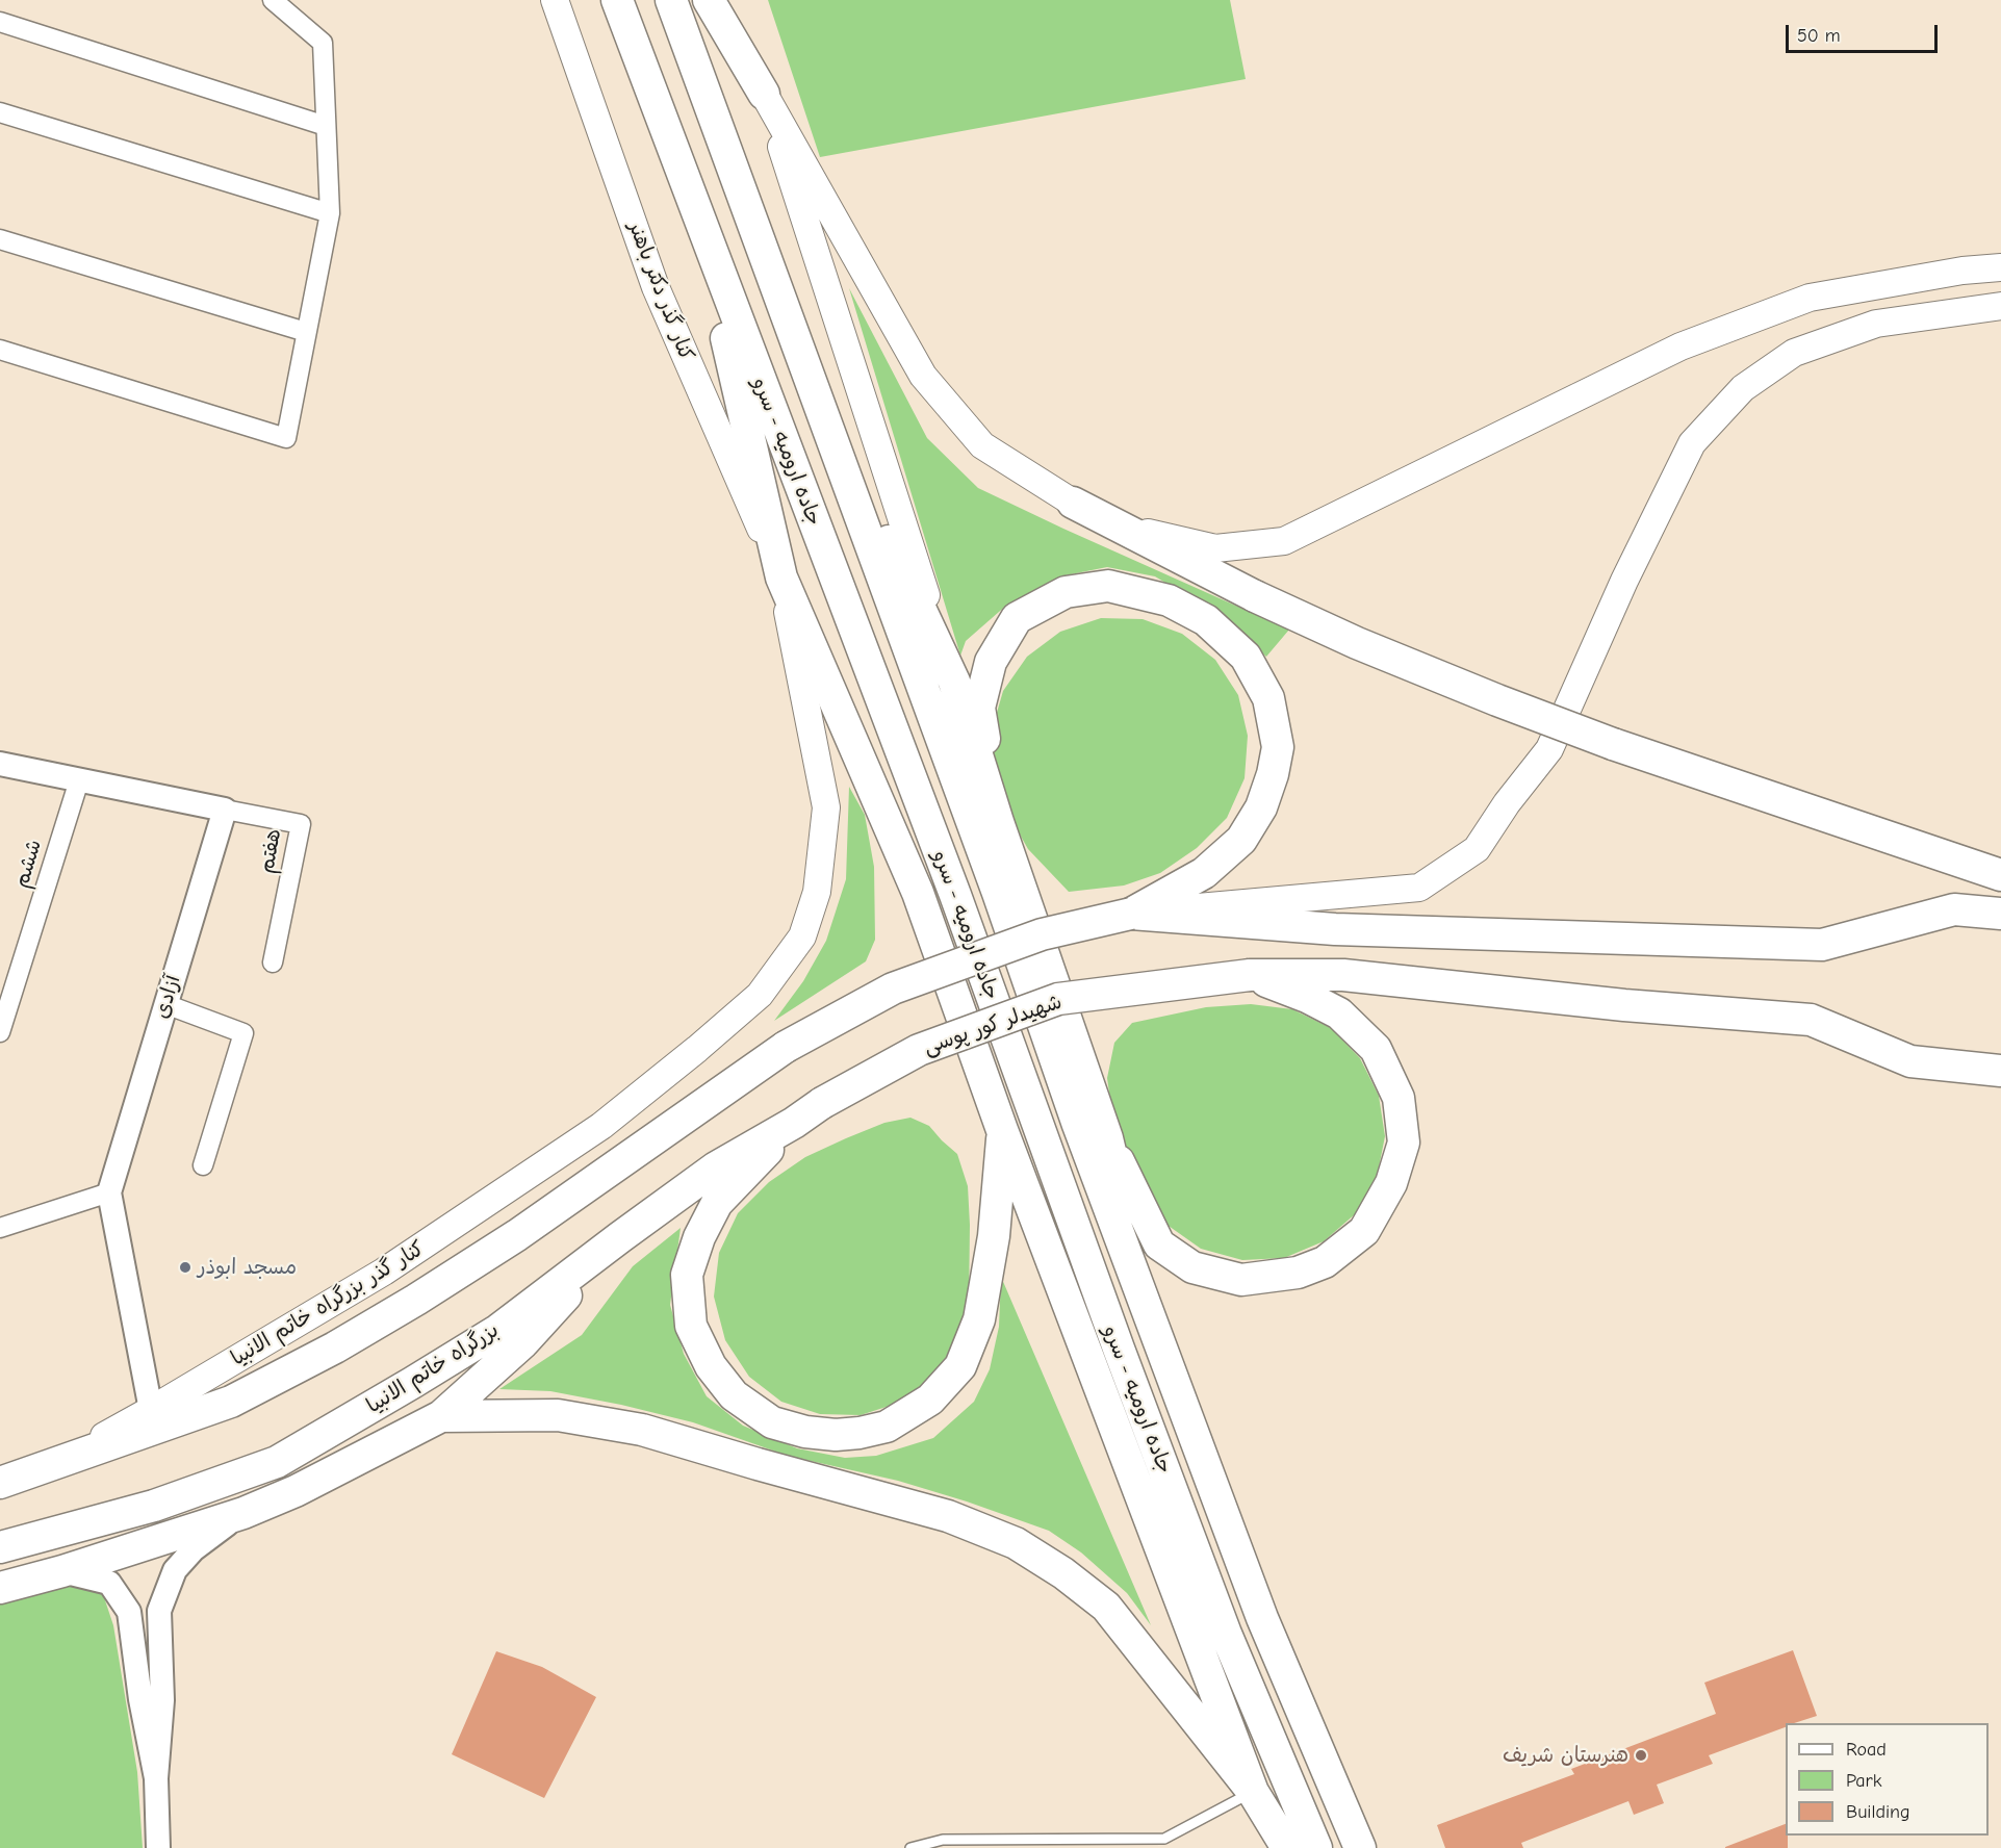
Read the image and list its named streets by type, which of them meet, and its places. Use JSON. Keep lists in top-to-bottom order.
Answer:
{
  "streets": {
    "highway": ["جاده ارومیه - سرو", "شهیدلر کور پوسی", "بزرگراه خاتم الانبیا"],
    "main road": ["کنار گذر دکتر باهنر", "کنار گذر بزرگراه خاتم الانبیا"],
    "street": ["هفتم", "ششم", "آزادی"]
  },
  "crossings": [
    ["کنار گذر دکتر باهنر", "کنار گذر بزرگراه خاتم الانبیا"],
    ["هفتم", "آزادی"],
    ["آزادی", "کنار گذر بزرگراه خاتم الانبیا"],
    ["شهیدلر کور پوسی", "بزرگراه خاتم الانبیا"]
  ],
  "places": ["مسجد ابوذر", "هنرستان شریف"],
  "legend": ["Road", "Park", "Building"],
  "scale_bar": "50 m"
}
